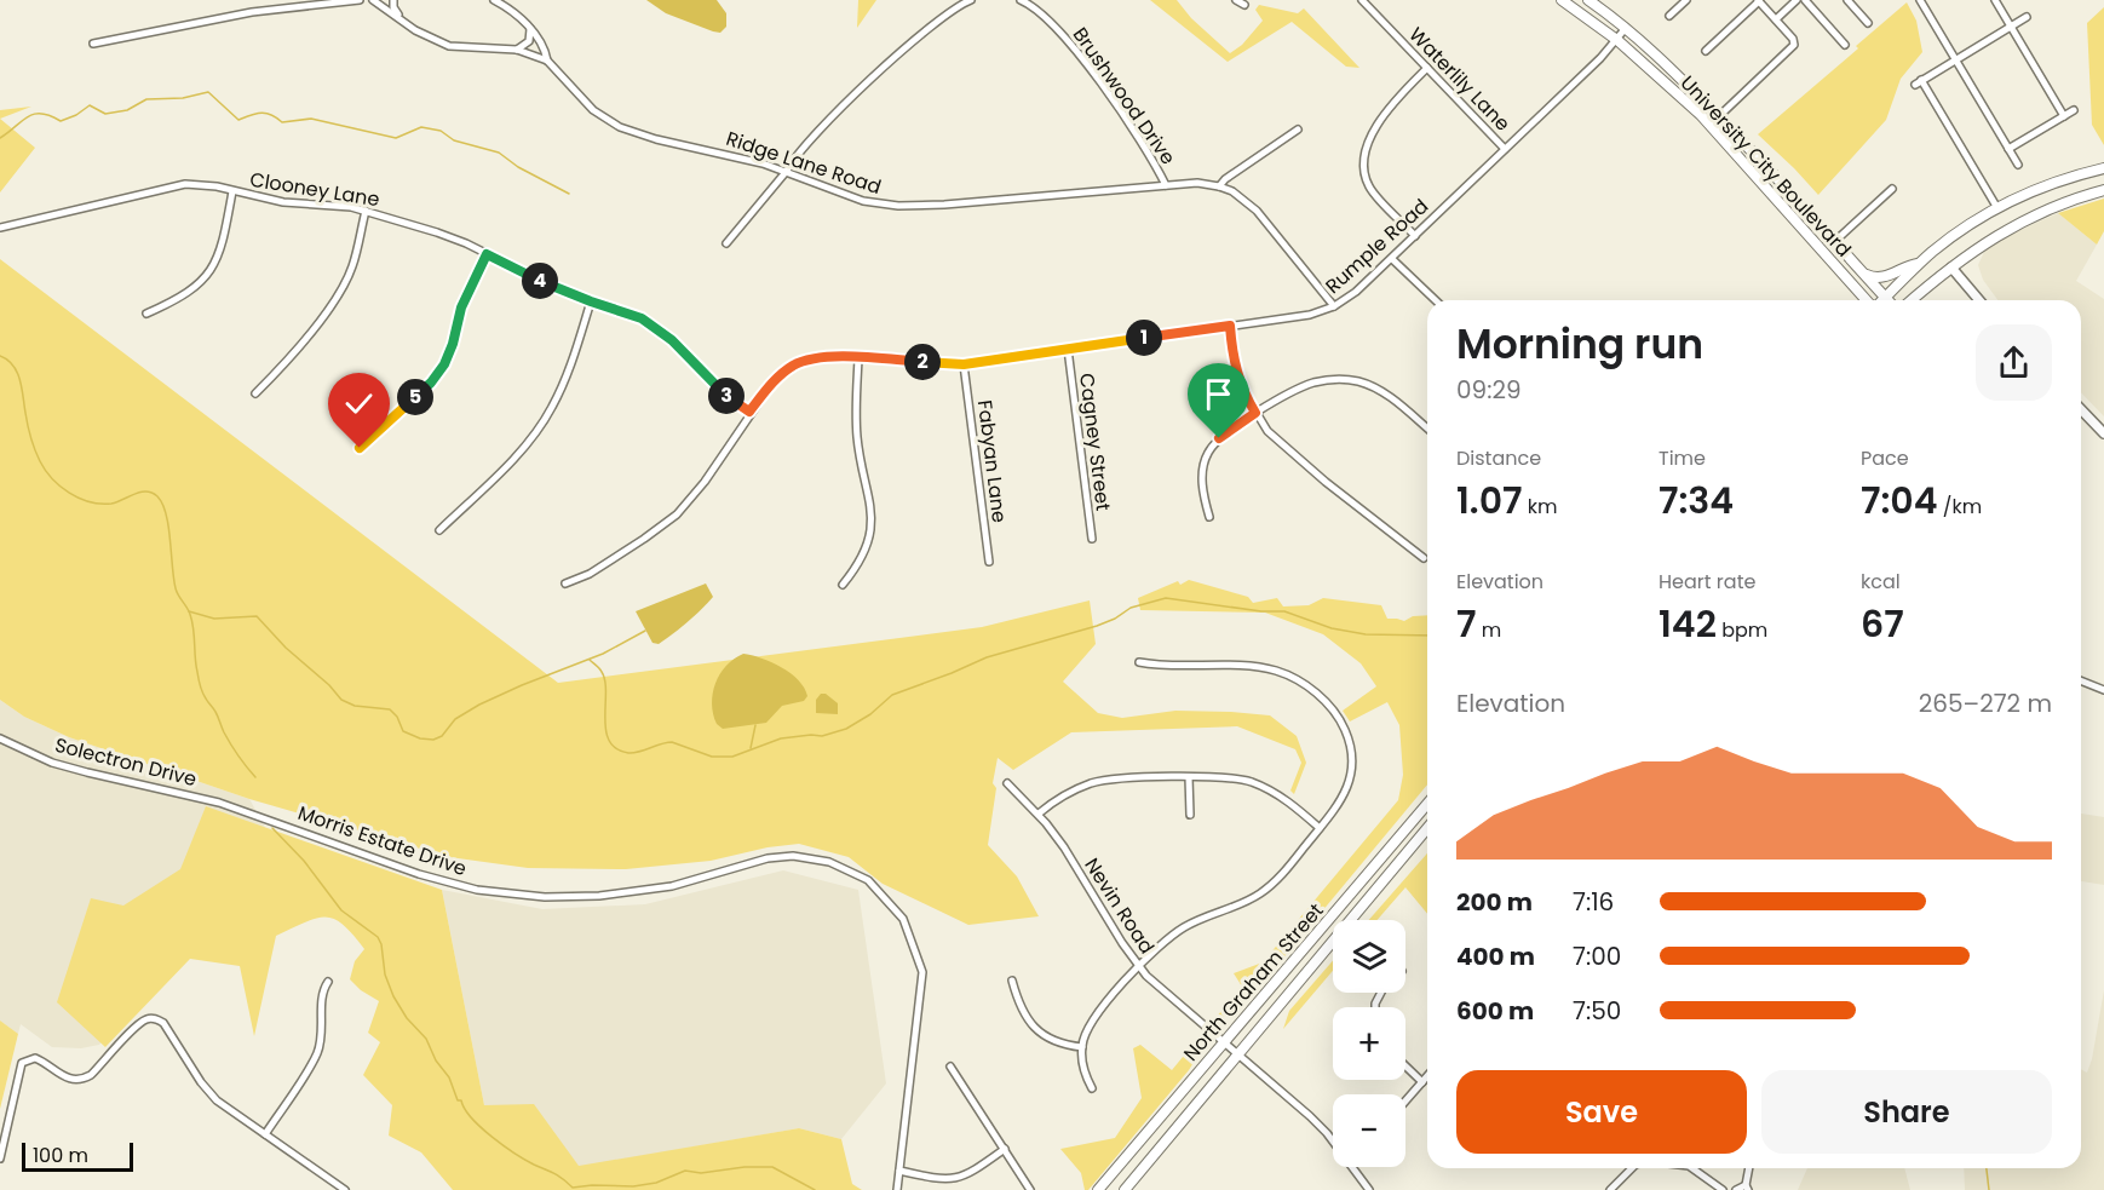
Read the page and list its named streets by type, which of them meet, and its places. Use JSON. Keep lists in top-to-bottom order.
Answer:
{
  "streets": {
    "main road": ["University City Boulevard", "North Graham Street"],
    "street": [
      "Waterlily Lane",
      "Brushwood Drive",
      "Ridge Lane Road",
      "Clooney Lane",
      "Rumple Road",
      "Cagney Street",
      "Fabyan Lane",
      "Solectron Drive",
      "Morris Estate Drive",
      "Nevin Road"
    ]
  },
  "crossings": [
    ["Waterlily Lane", "Rumple Road"],
    ["Brushwood Drive", "Ridge Lane Road"],
    ["University City Boulevard", "Rumple Road"],
    ["Clooney Lane", "Rumple Road"],
    ["Rumple Road", "Cagney Street"],
    ["Rumple Road", "Fabyan Lane"],
    ["Solectron Drive", "Morris Estate Drive"],
    ["Nevin Road", "North Graham Street"]
  ],
  "scale_bar": "100 m",
  "page": {
    "pins": [
      "4",
      "1",
      "2",
      "3",
      "5"
    ],
    "heading": ["Morning run", "09:29"],
    "stats": [
      ["Distance", "1.07 km"],
      ["Time", "7:34"],
      ["Pace", "7:04 /km"],
      ["Elevation", "7 m"],
      ["Heart rate", "142 bpm"],
      ["kcal", "67"]
    ],
    "chart": ["Elevation", "265–272 m"],
    "list": [
      {
        "name": "200 m",
        "note": "7:16"
      },
      {
        "name": "400 m",
        "note": "7:00"
      },
      {
        "name": "600 m",
        "note": "7:50"
      }
    ],
    "map_buttons": ["+", "−"],
    "buttons": ["Save", "Share"],
    "scale": "100 m"
  }
}
